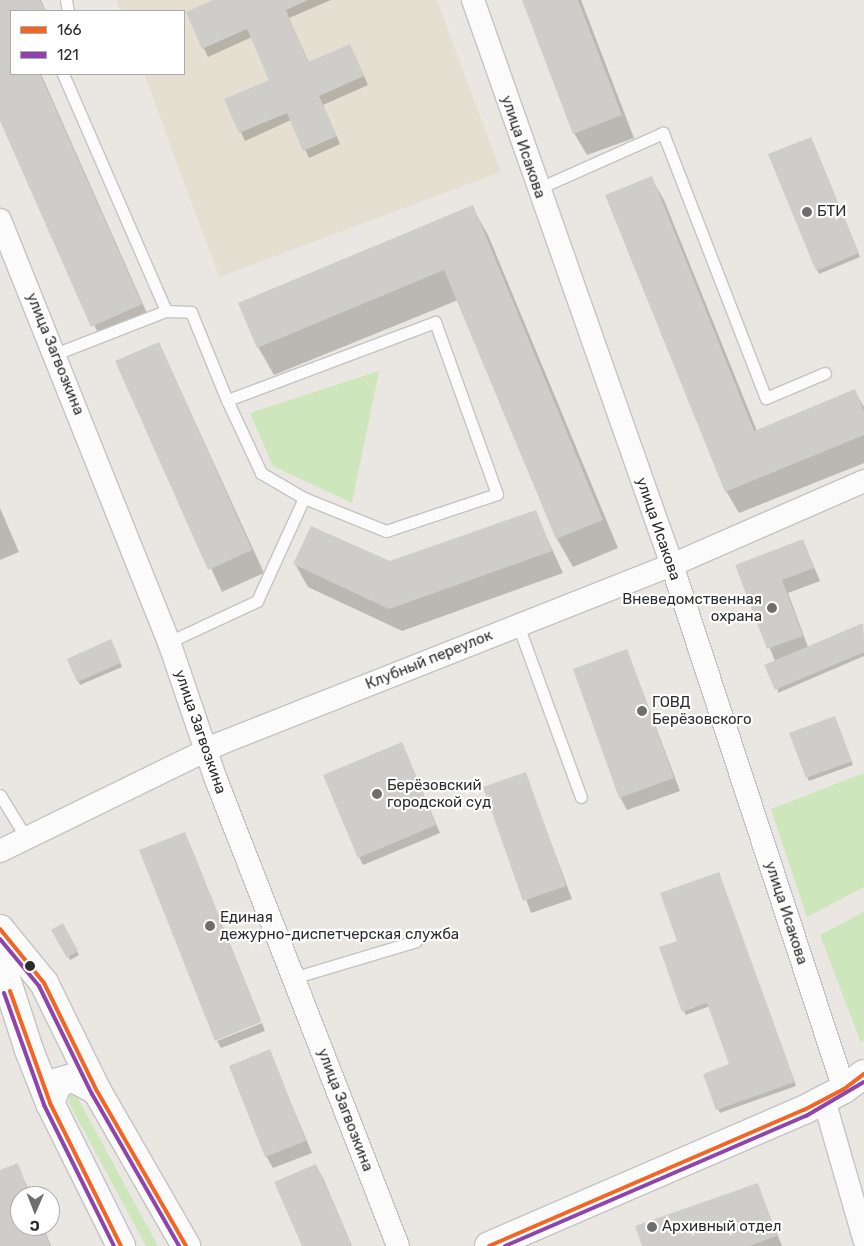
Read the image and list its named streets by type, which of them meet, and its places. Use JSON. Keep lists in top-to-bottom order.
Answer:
{
  "streets": {
    "street": ["улица Исакова", "улица Загвозкина", "Клубный переулок"]
  },
  "crossings": [
    ["улица Исакова", "Клубный переулок"],
    ["улица Загвозкина", "Клубный переулок"]
  ],
  "places": [
    "БТИ",
    "Вневедомственная охрана",
    "ГОВД Берёзовского",
    "Берёзовский городской суд",
    "Единая дежурно-диспетчерская служба",
    "Архивный отдел"
  ],
  "lines": ["transit line 166", "transit line 121"],
  "legend": ["166", "121"],
  "north": "bottom"
}
